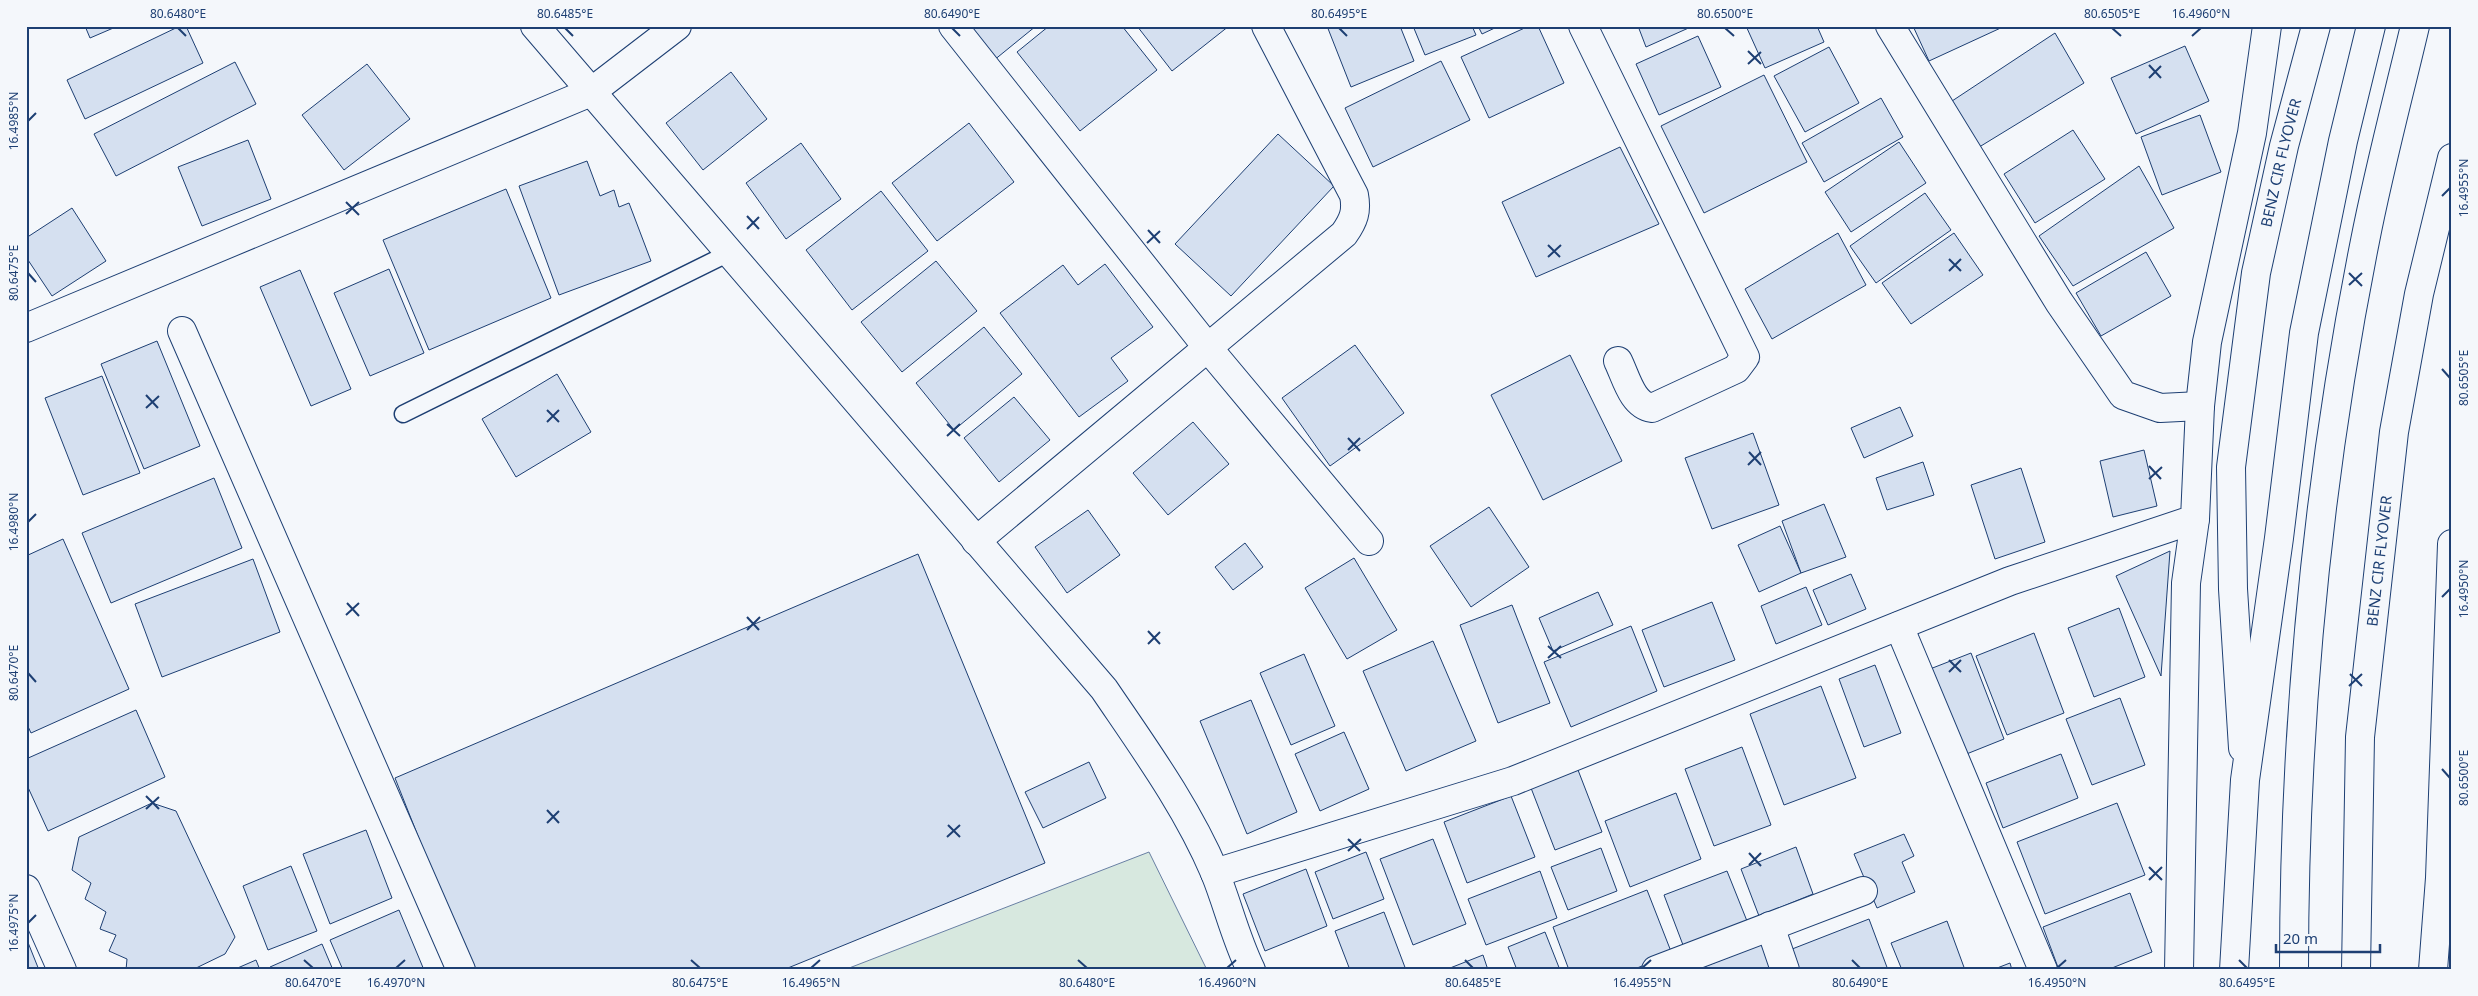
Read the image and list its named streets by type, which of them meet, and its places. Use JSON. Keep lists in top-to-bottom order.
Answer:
{
  "streets": {
    "main road": ["BENZ CIR FLYOVER"]
  },
  "scale_bar": "20 m",
  "coordinates": [
    "80.6480°E",
    "80.6485°E",
    "80.6490°E",
    "80.6495°E",
    "80.6500°E",
    "80.6505°E",
    "16.4960°N",
    "16.4985°N",
    "16.4955°N",
    "80.6475°E",
    "16.4980°N",
    "16.4950°N",
    "80.6470°E",
    "16.4975°N",
    "16.4970°N",
    "16.4965°N"
  ]
}
